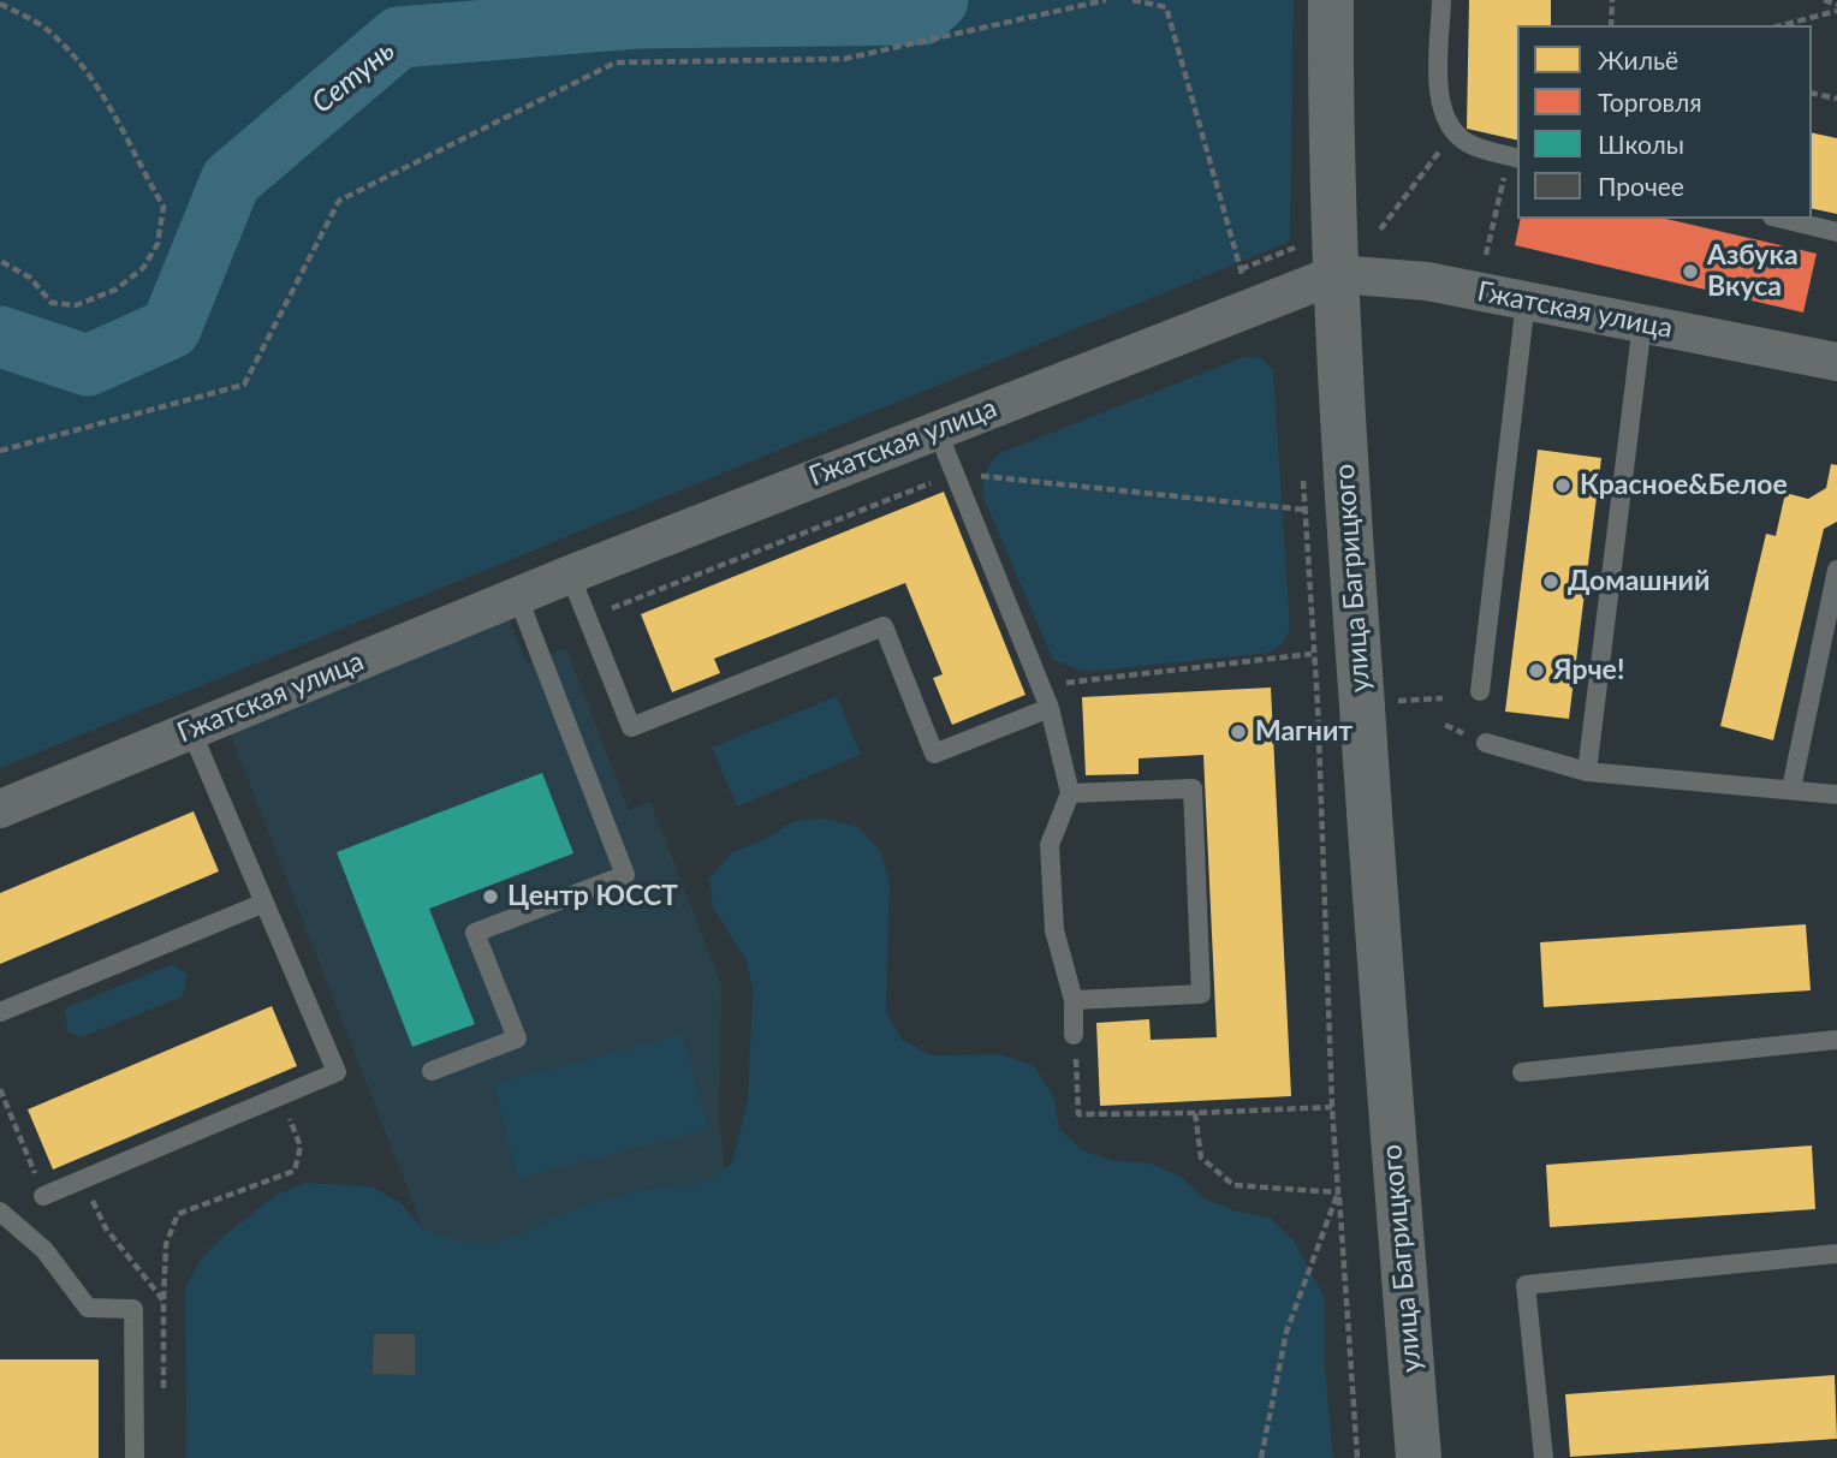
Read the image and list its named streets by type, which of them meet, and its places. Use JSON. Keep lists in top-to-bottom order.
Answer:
{
  "streets": {
    "street": ["Гжатская улица", "улица Багрицкого"]
  },
  "crossings": [
    ["Гжатская улица", "улица Багрицкого"]
  ],
  "water": ["Сетунь"],
  "places": [
    "Азбука Вкуса",
    "Красное&Белое",
    "Домашний",
    "Ярче!",
    "Магнит",
    "Центр ЮССТ"
  ],
  "legend": [
    "Жильё",
    "Торговля",
    "Школы",
    "Прочее"
  ]
}
